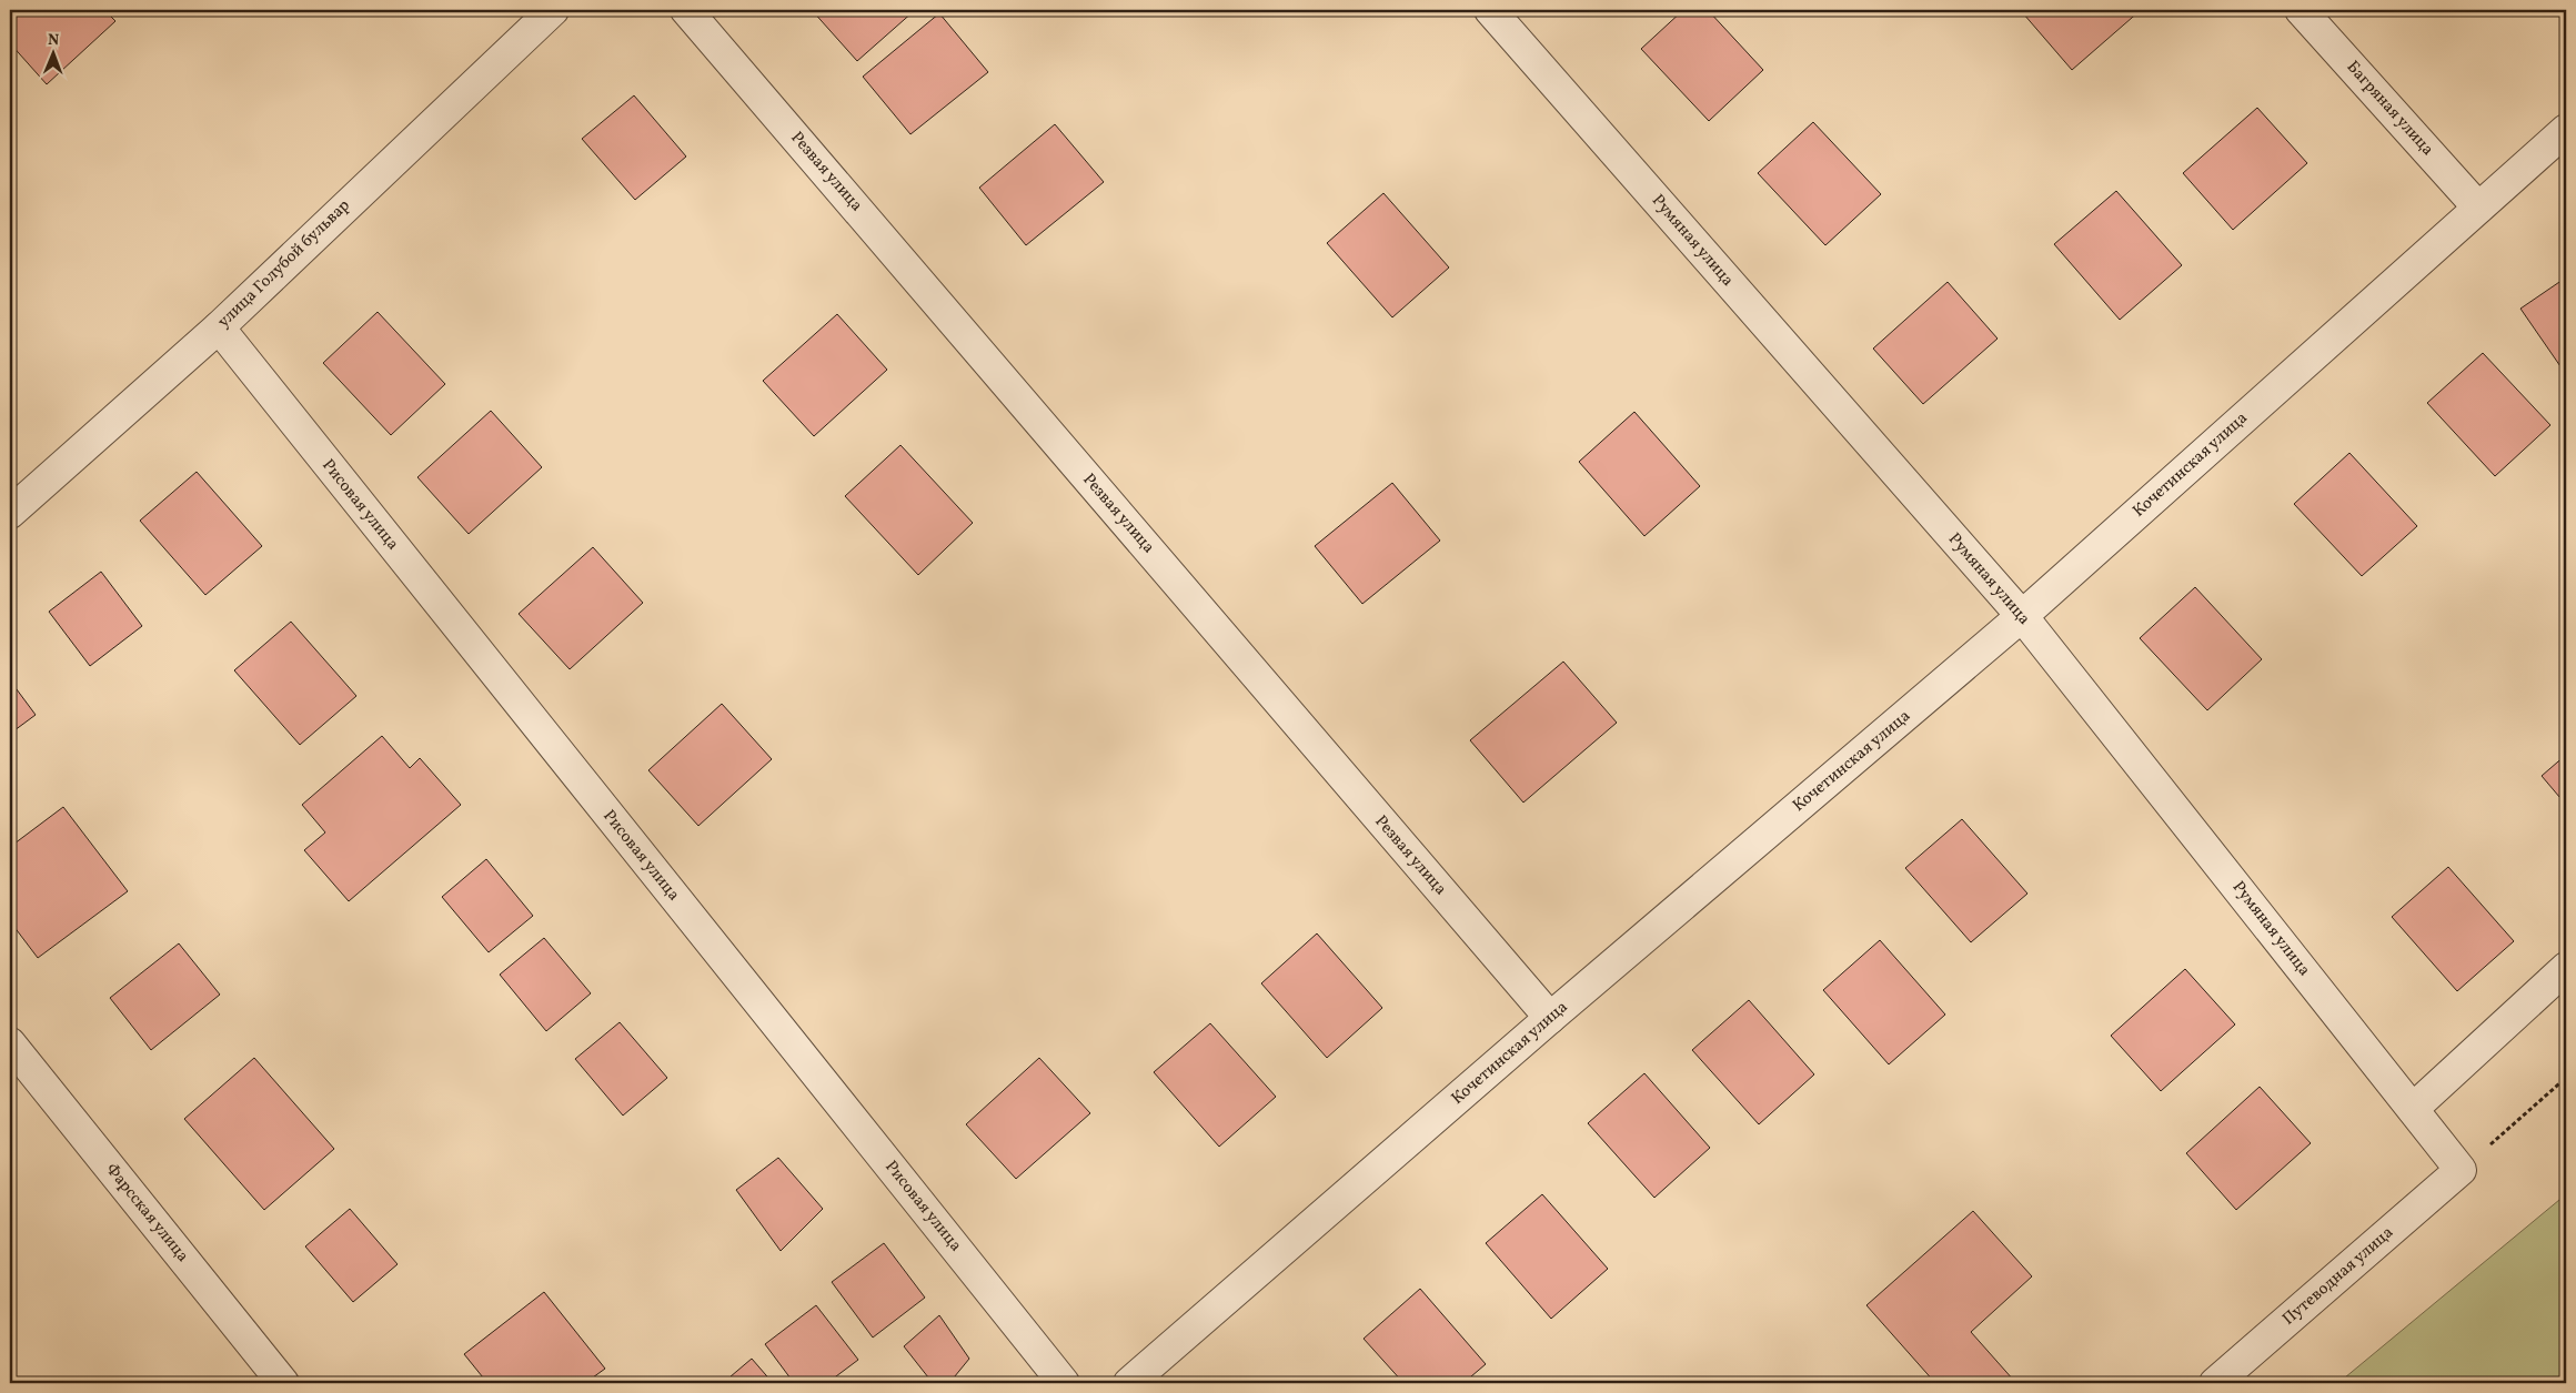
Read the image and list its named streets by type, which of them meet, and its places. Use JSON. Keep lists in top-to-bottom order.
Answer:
{
  "streets": {
    "street": [
      "Багряная улица",
      "Резвая улица",
      "Румяная улица",
      "улица Голубой бульвар",
      "Кочетинская улица",
      "Рисовая улица",
      "Фарсская улица",
      "Путеводная улица"
    ]
  },
  "crossings": [
    ["Багряная улица", "Кочетинская улица"],
    ["Резвая улица", "Кочетинская улица"],
    ["Румяная улица", "Кочетинская улица"],
    ["Румяная улица", "Путеводная улица"],
    ["улица Голубой бульвар", "Рисовая улица"]
  ],
  "north": "top"
}
